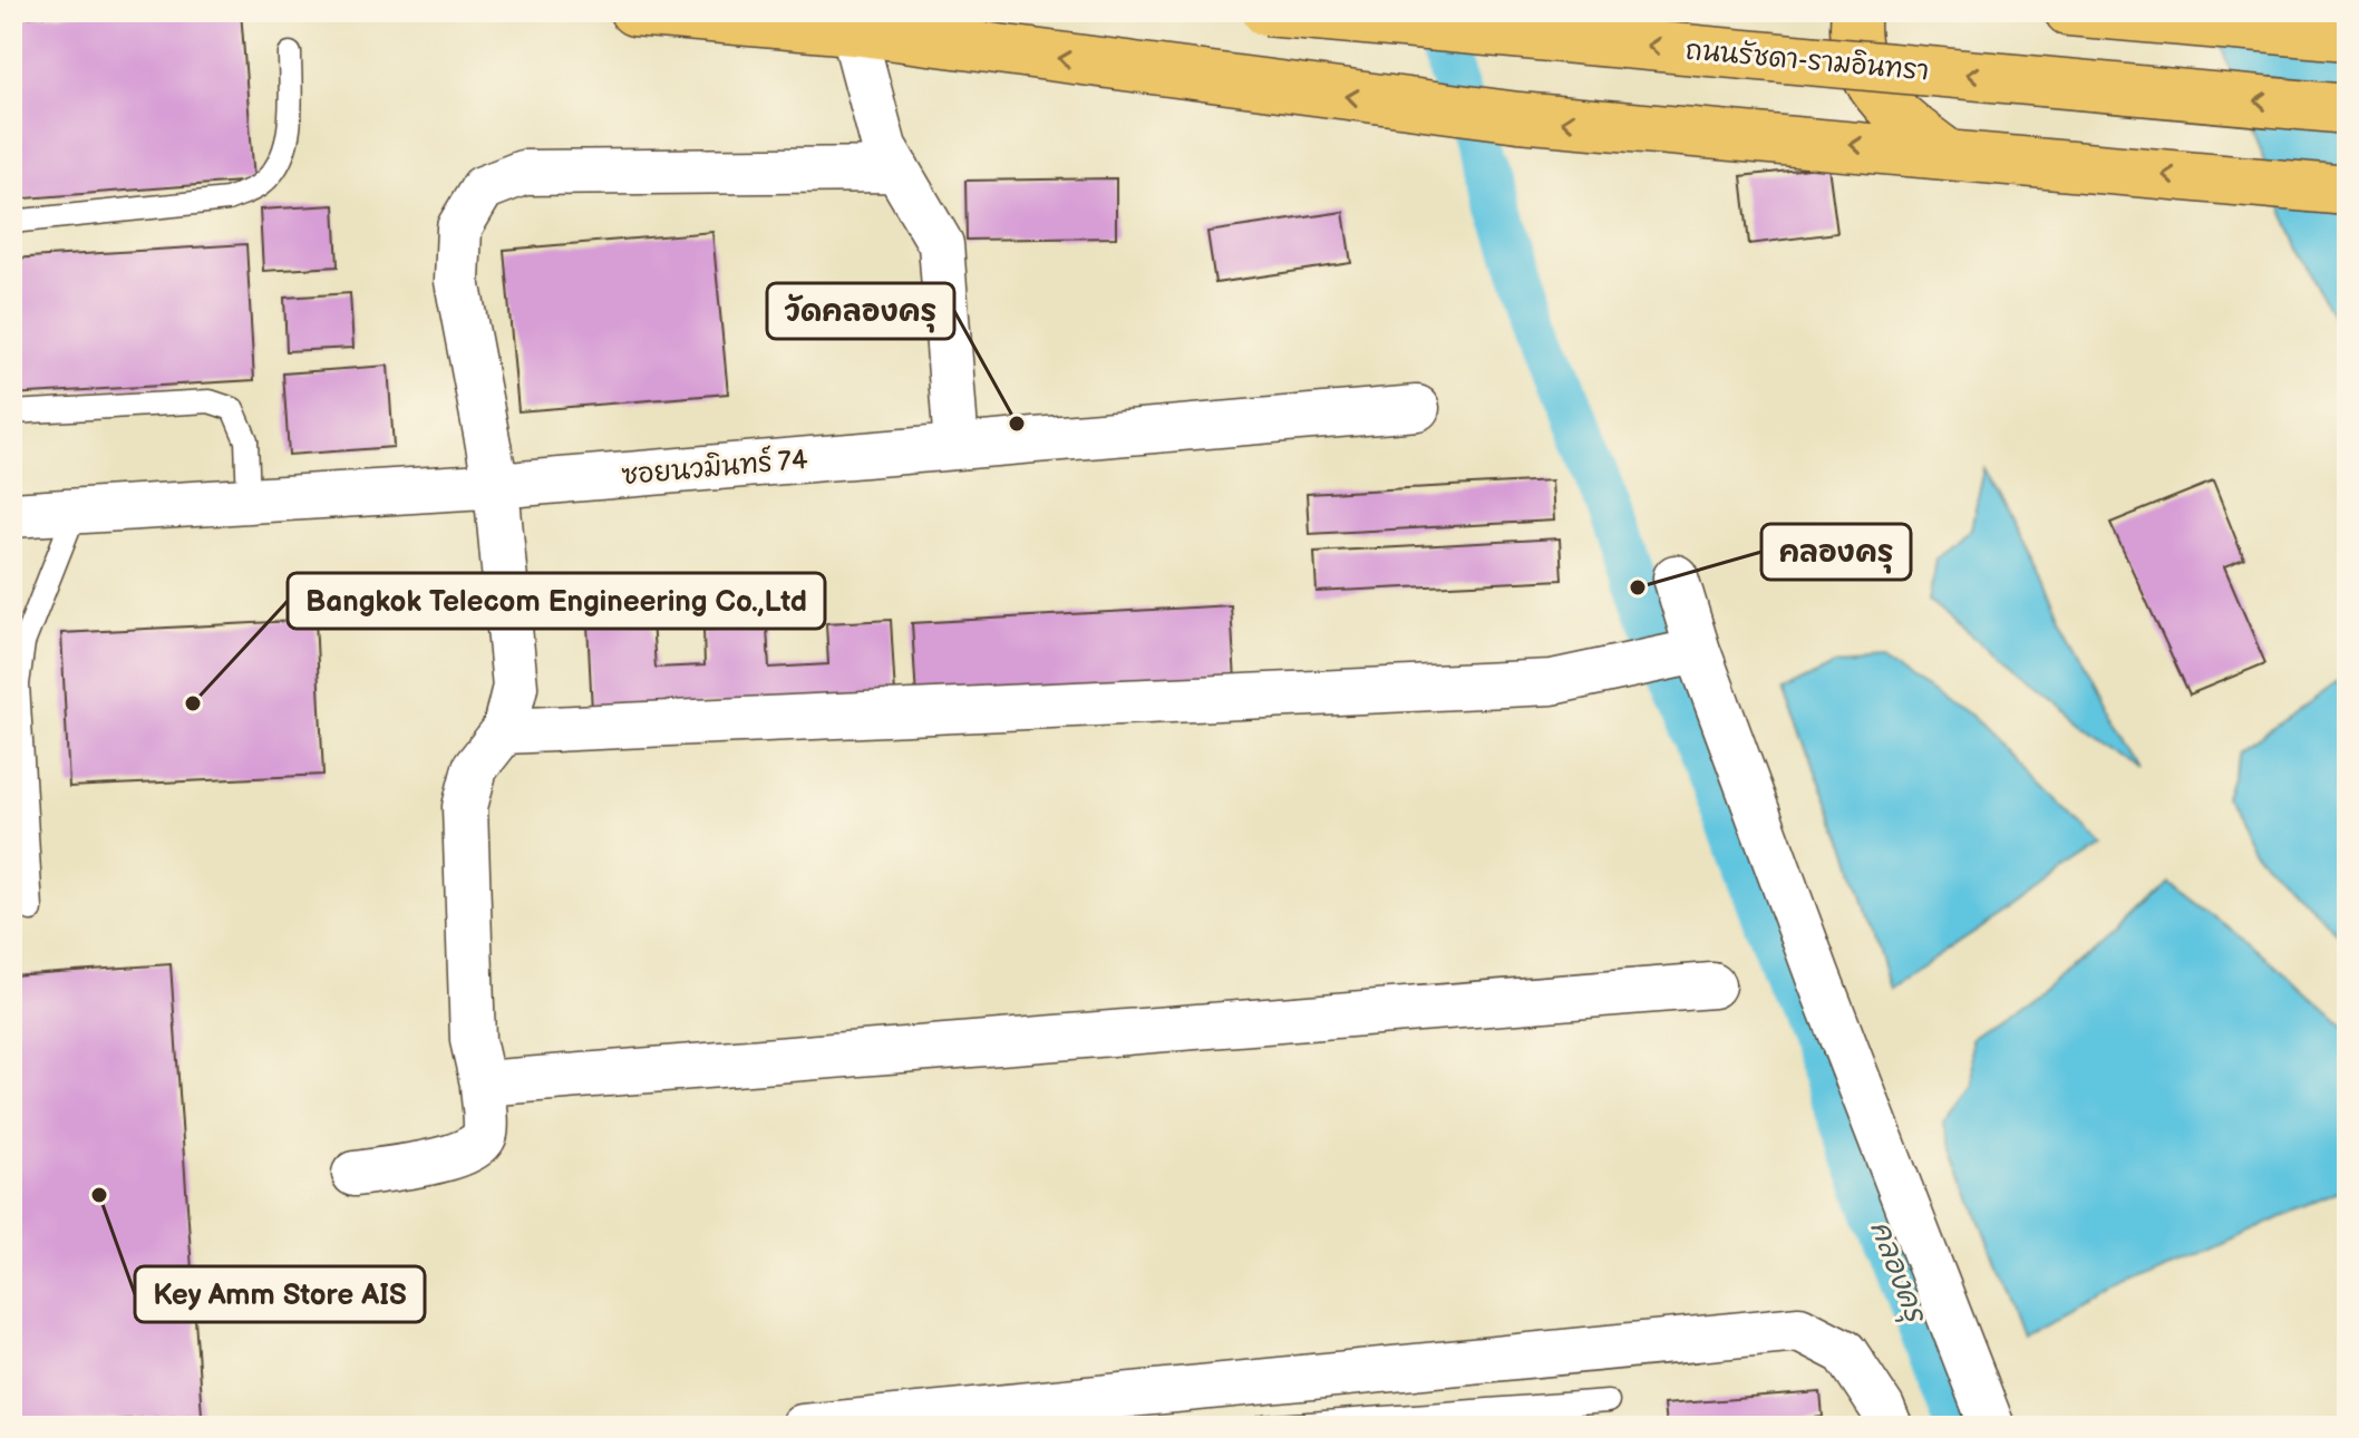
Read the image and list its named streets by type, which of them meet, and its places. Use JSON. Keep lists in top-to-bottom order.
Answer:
{
  "streets": {
    "main road": ["ถนนรัชดา-รามอินทรา"],
    "street": ["ซอยนวมินทร์ 74"]
  },
  "water": ["คลองครุ"],
  "places": [
    "วัดคลองครุ",
    "คลองครุ",
    "Bangkok Telecom Engineering Co.,Ltd",
    "Key Amm Store AIS"
  ]
}
